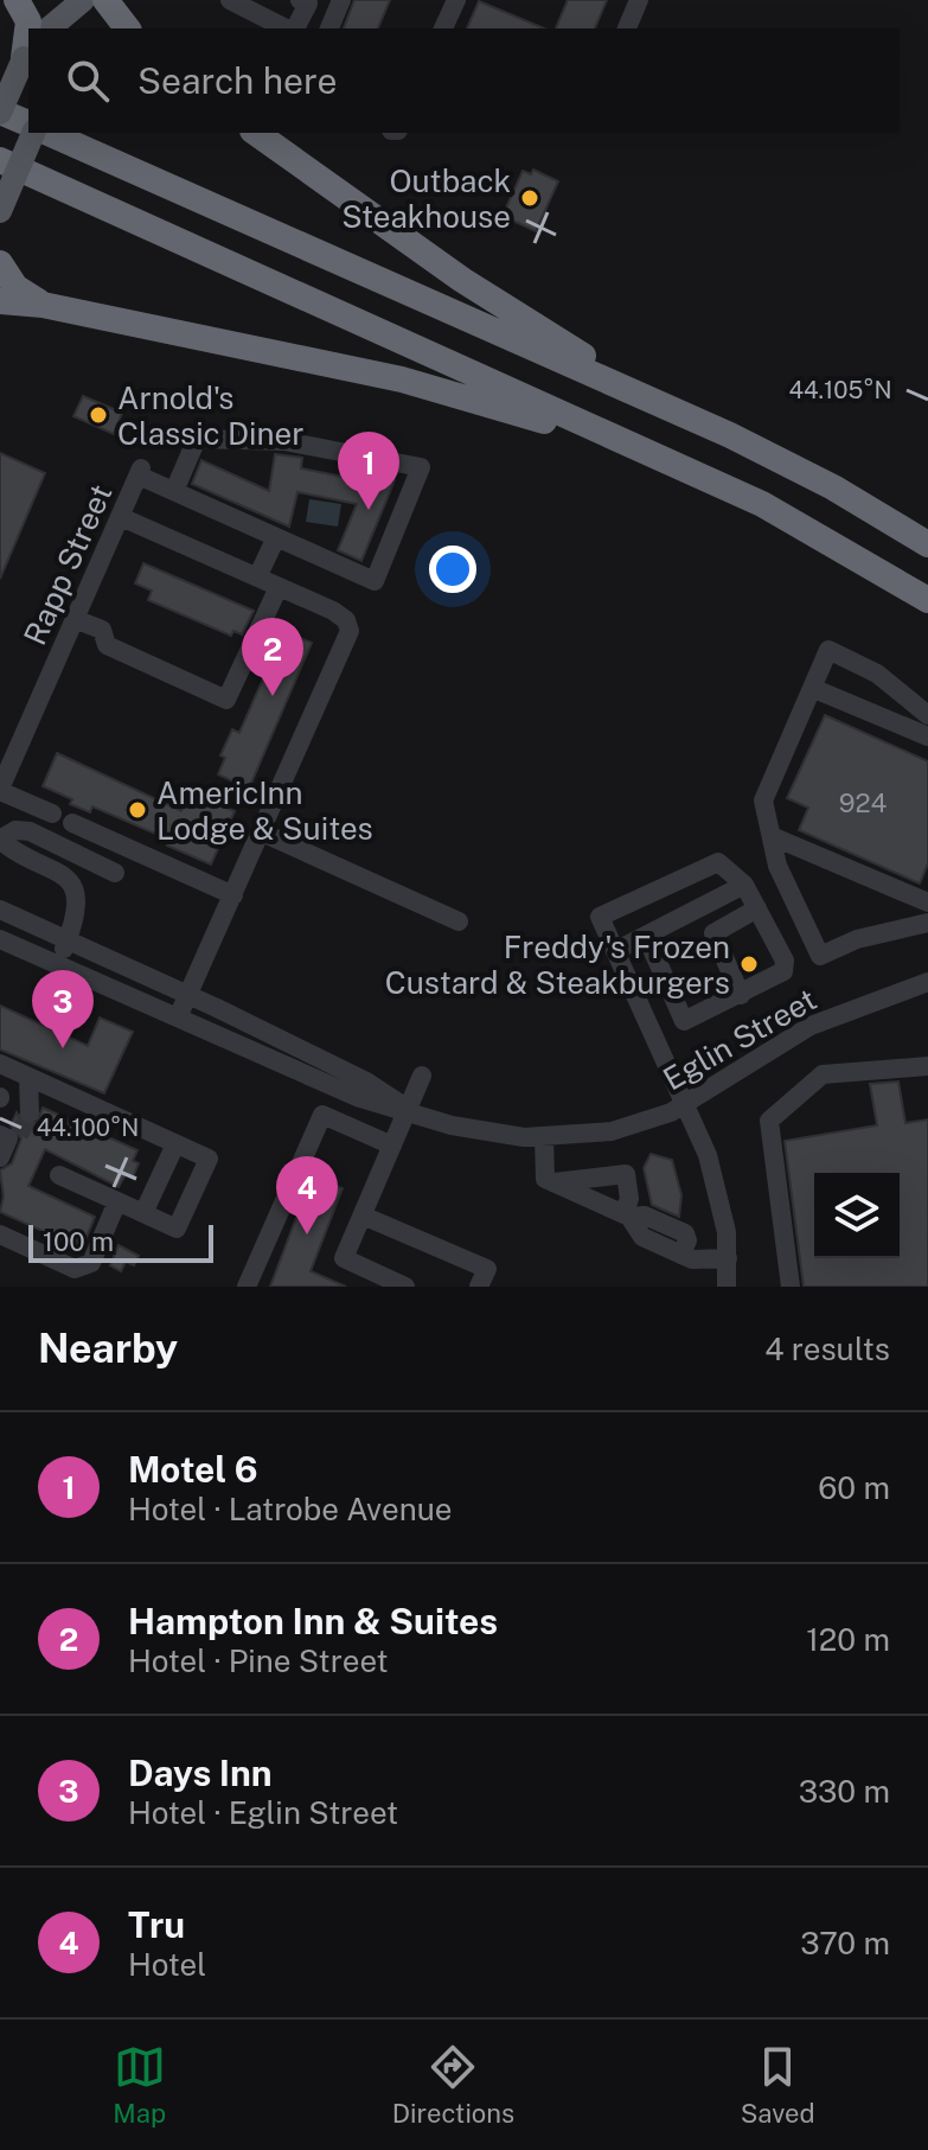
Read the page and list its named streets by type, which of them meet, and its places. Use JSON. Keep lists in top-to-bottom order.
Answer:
{
  "streets": {
    "street": ["Rapp Street", "Eglin Street"]
  },
  "places": [
    "Outback Steakhouse",
    "Arnold's Classic Diner",
    "AmericInn Lodge & Suites",
    "Freddy's Frozen Custard & Steakburgers"
  ],
  "house_numbers": ["924"],
  "scale_bar": "100 m",
  "page": {
    "search": "Search here",
    "pins": [
      "1",
      "2",
      "3",
      "4"
    ],
    "scale": "100 m",
    "heading": ["Nearby", "4 results"],
    "list": [
      {
        "mark": "1",
        "name": "Motel 6",
        "note": "Hotel · Latrobe Avenue",
        "value": "60 m"
      },
      {
        "mark": "2",
        "name": "Hampton Inn & Suites",
        "note": "Hotel · Pine Street",
        "value": "120 m"
      },
      {
        "mark": "3",
        "name": "Days Inn",
        "note": "Hotel · Eglin Street",
        "value": "330 m"
      },
      {
        "mark": "4",
        "name": "Tru",
        "note": "Hotel",
        "value": "370 m"
      }
    ],
    "nav": ["Map", "Directions", "Saved"]
  },
  "coordinates": ["44.105°N", "44.100°N"]
}
